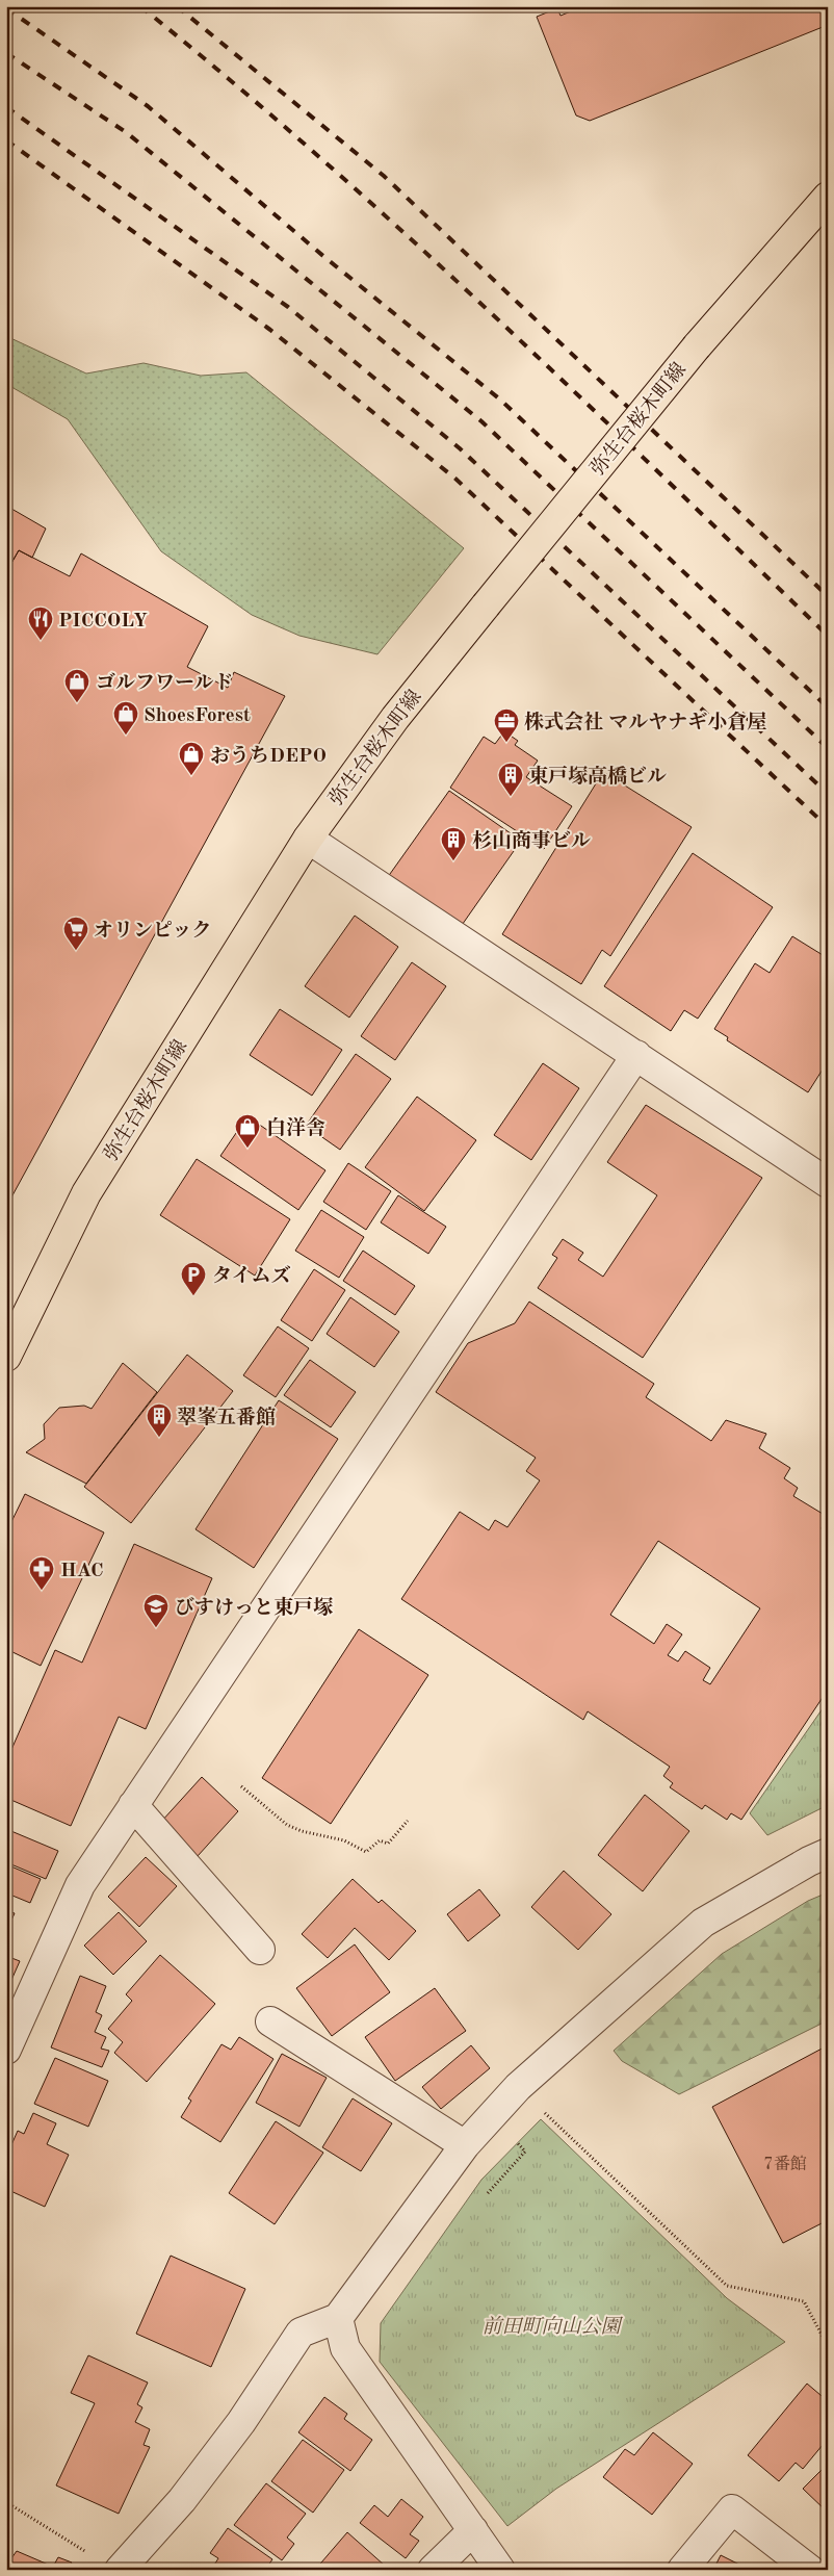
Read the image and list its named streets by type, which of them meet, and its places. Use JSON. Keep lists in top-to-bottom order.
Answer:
{
  "streets": {
    "main road": ["弥生台桜木町線"]
  },
  "parks": ["前田町向山公園"],
  "places": {
    "restaurant": ["PICCOLY"],
    "shop": [
      "ゴルフワールド",
      "ShoesForest",
      "おうちDEPO",
      "白洋舎"
    ],
    "office": ["株式会社 マルヤナギ小倉屋"],
    "building": ["東戸塚高橋ビル", "杉山商事ビル", "翠峯五番館"],
    "supermarket": ["オリンピック"],
    "parking": ["タイムズ"],
    "pharmacy": ["HAC"],
    "school or university": ["びすけっと東戸塚"]
  },
  "house_numbers": ["7番館"]
}
